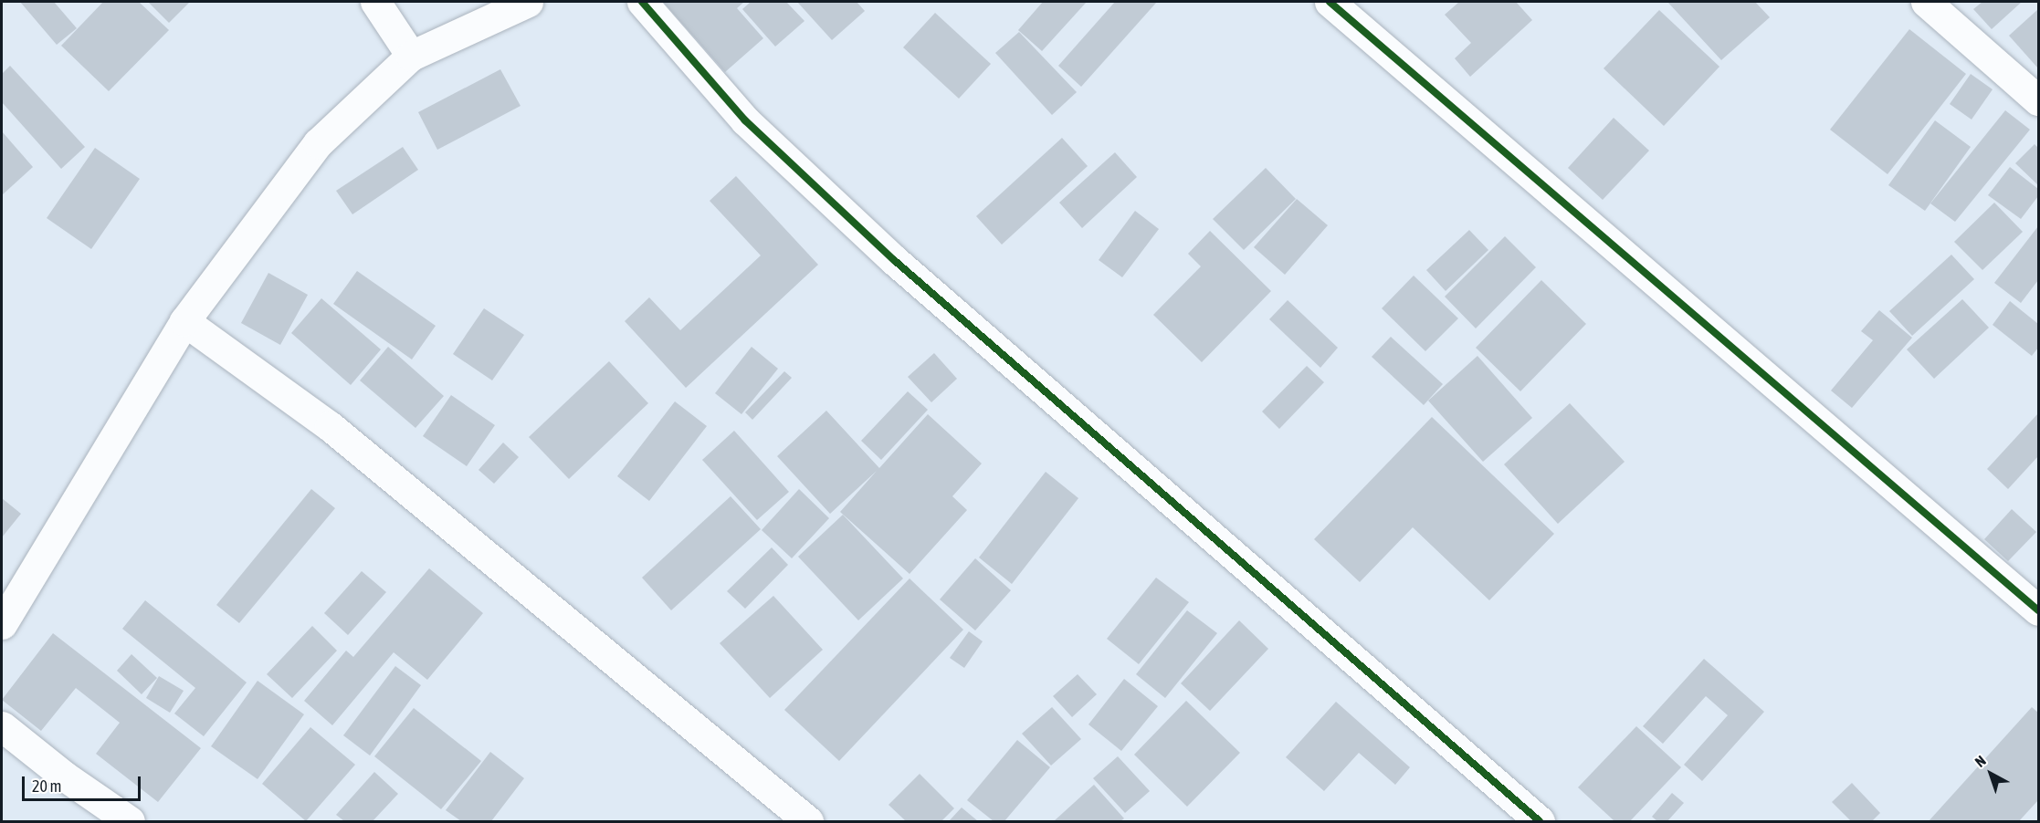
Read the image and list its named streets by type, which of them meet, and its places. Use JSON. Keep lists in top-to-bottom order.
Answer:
{
  "scale_bar": "20 m",
  "north": "top left"
}
